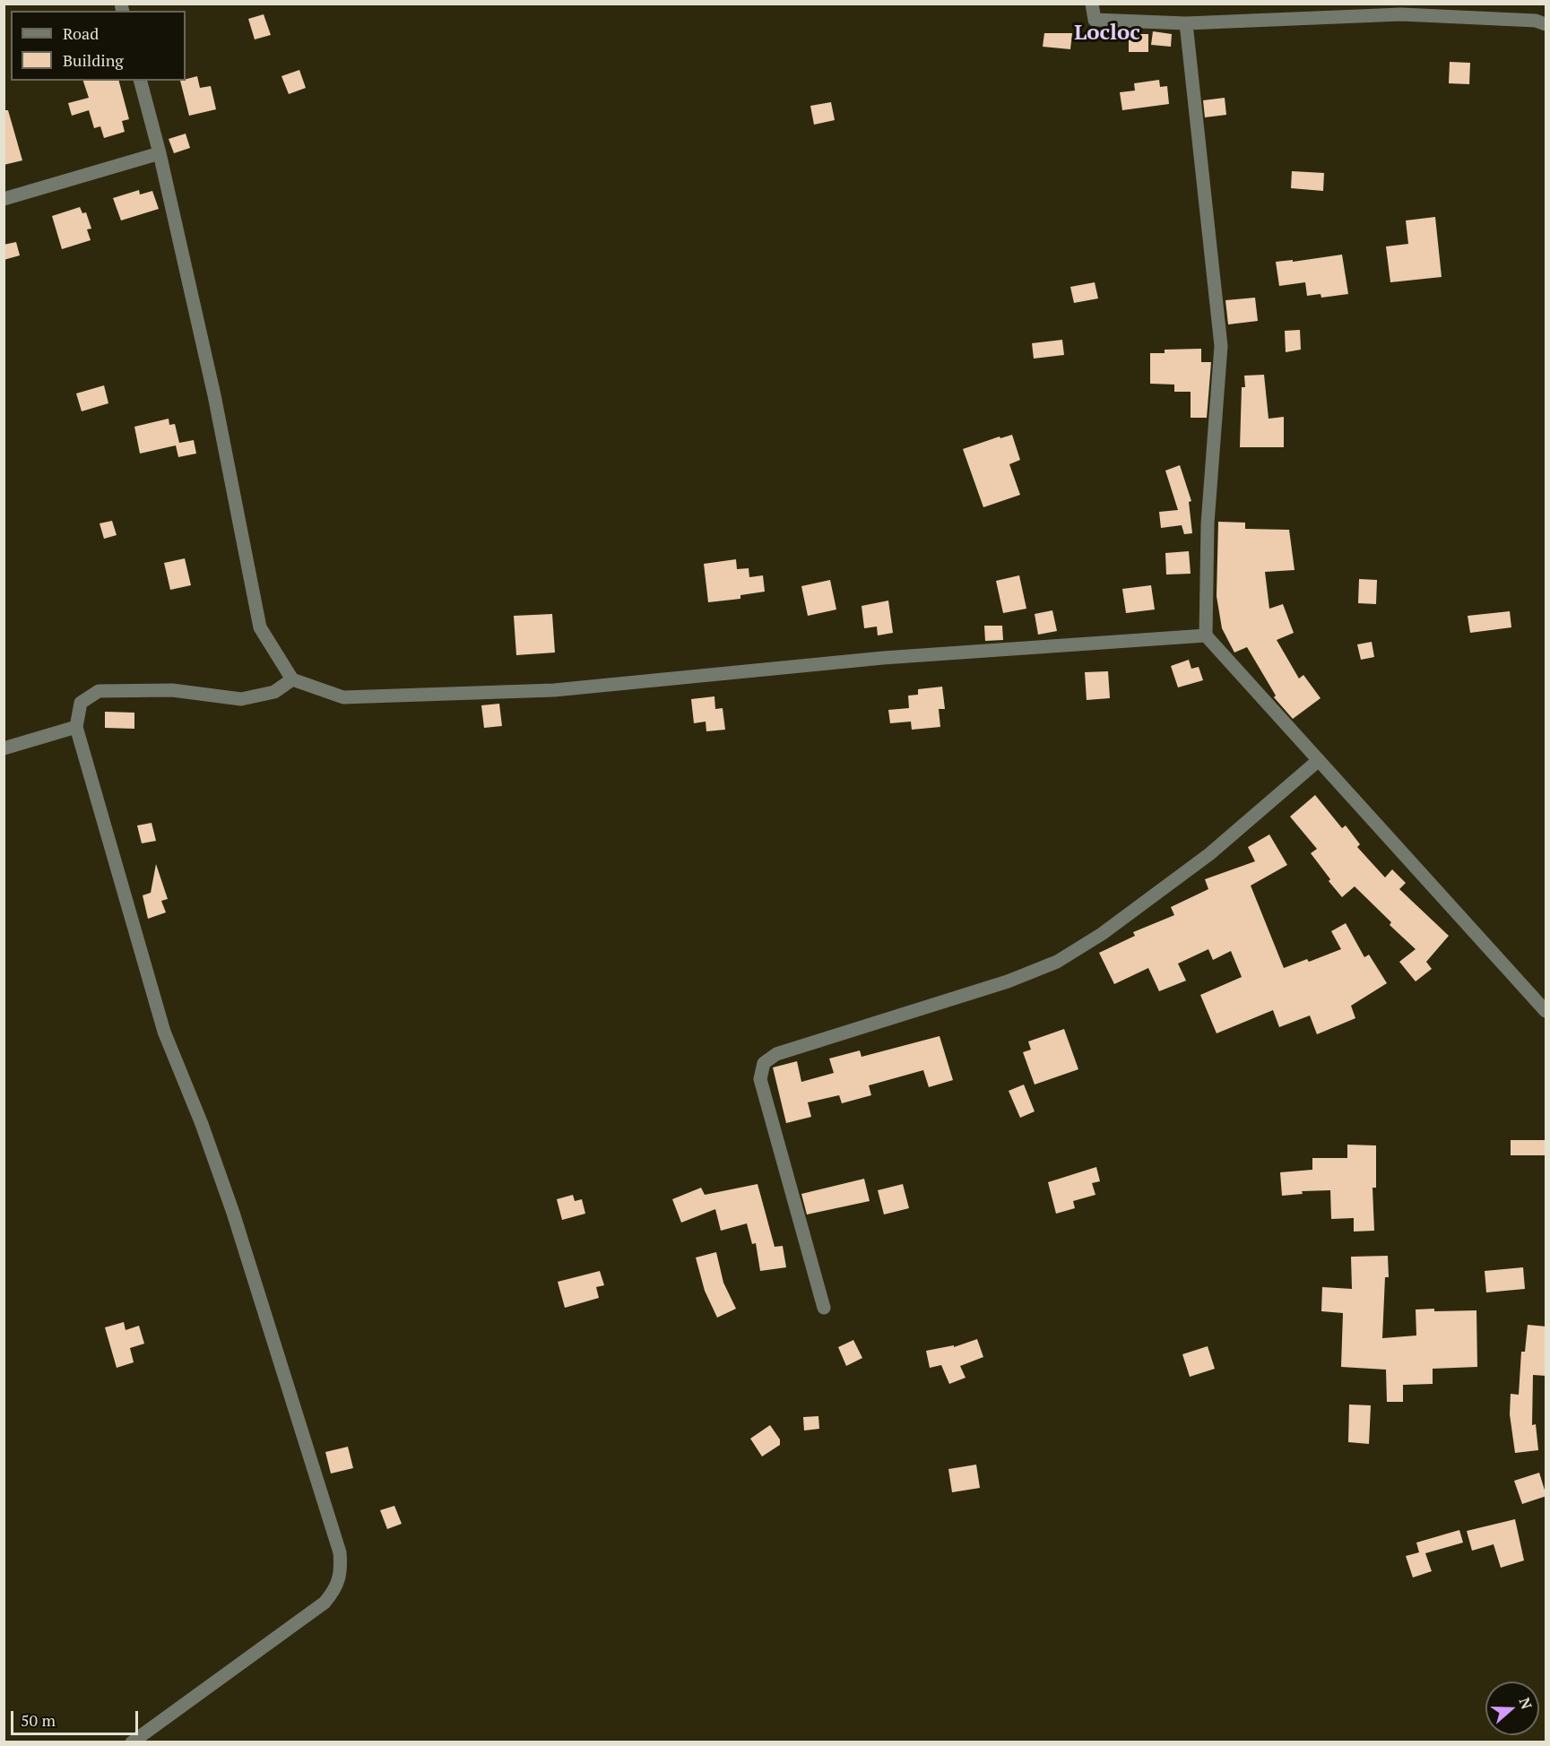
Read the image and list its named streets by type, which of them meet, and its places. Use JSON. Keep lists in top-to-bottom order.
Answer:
{
  "districts": ["Locloc"],
  "legend": ["Road", "Building"],
  "scale_bar": "50 m",
  "north": "right"
}
